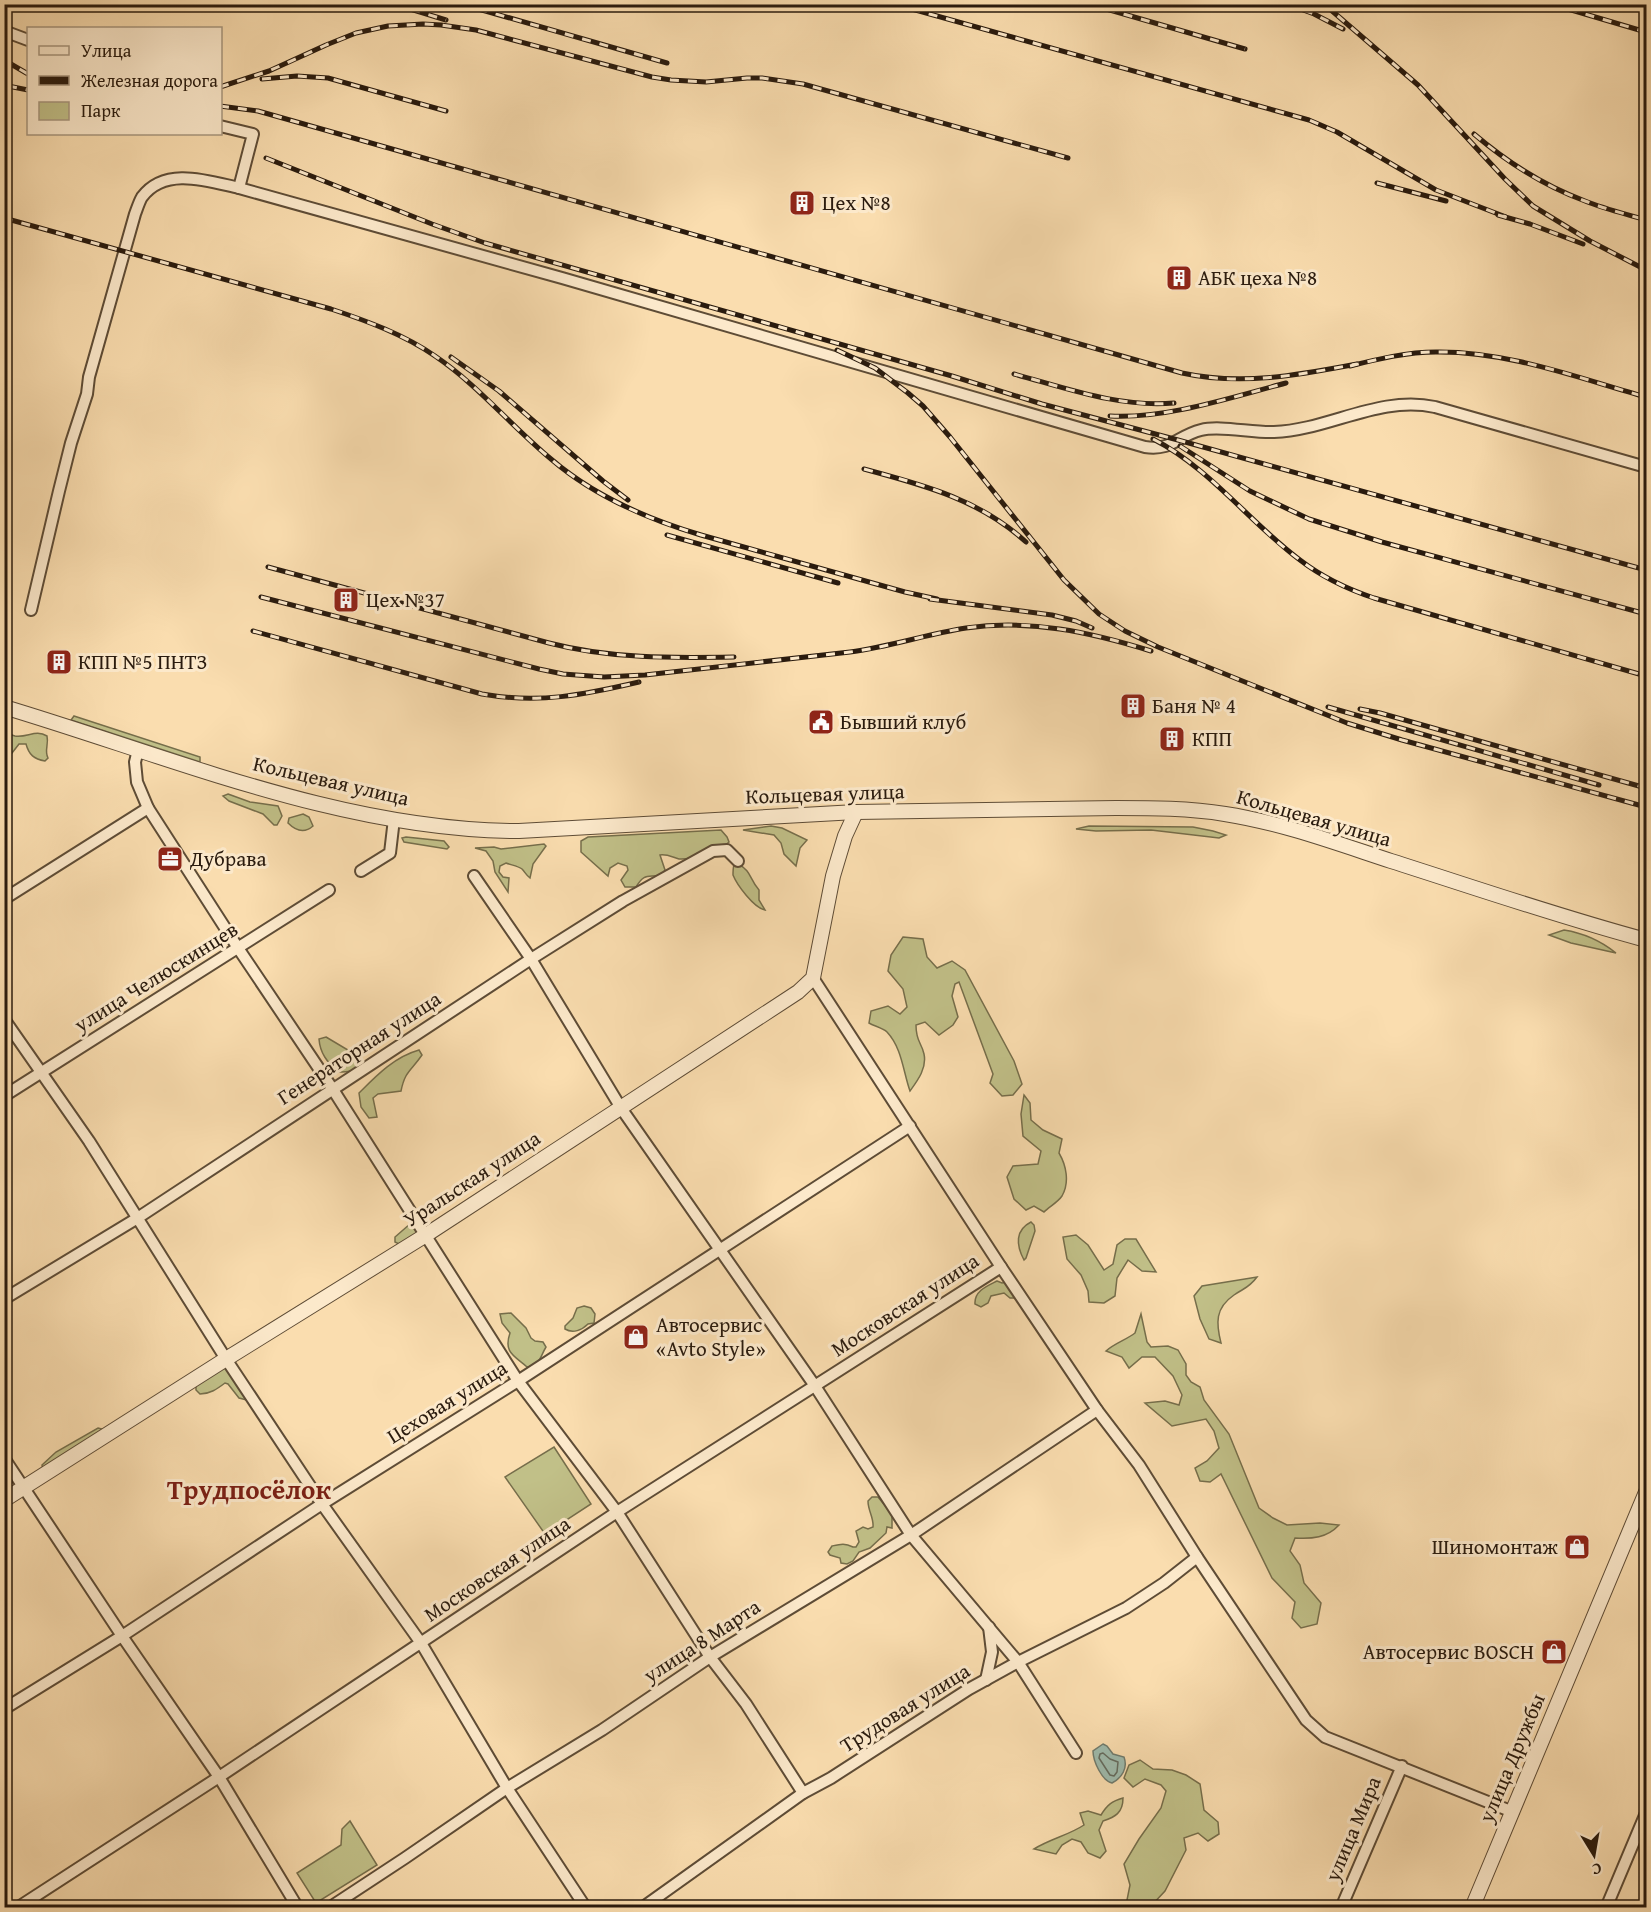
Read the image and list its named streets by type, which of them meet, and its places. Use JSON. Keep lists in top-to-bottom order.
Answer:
{
  "streets": {
    "street": [
      "Кольцевая улица",
      "улица Челюскинцев",
      "Генераторная улица",
      "Уральская улица",
      "Московская улица",
      "Цеховая улица",
      "улица 8 Марта",
      "Трудовая улица",
      "улица Дружбы",
      "улица Мира"
    ]
  },
  "districts": ["Трудпосёлок"],
  "places": {
    "building": [
      "Цех №8",
      "АБК цеха №8",
      "Цех №37",
      "КПП №5 ПНТЗ",
      "Баня № 4",
      "КПП"
    ],
    "public building": ["Бывший клуб"],
    "office": ["Дубрава"],
    "shop": ["Автосервис «Avto Style»", "Шиномонтаж", "Автосервис BOSCH"]
  },
  "legend": ["Улица", "Железная дорога", "Парк"],
  "north": "bottom"
}
